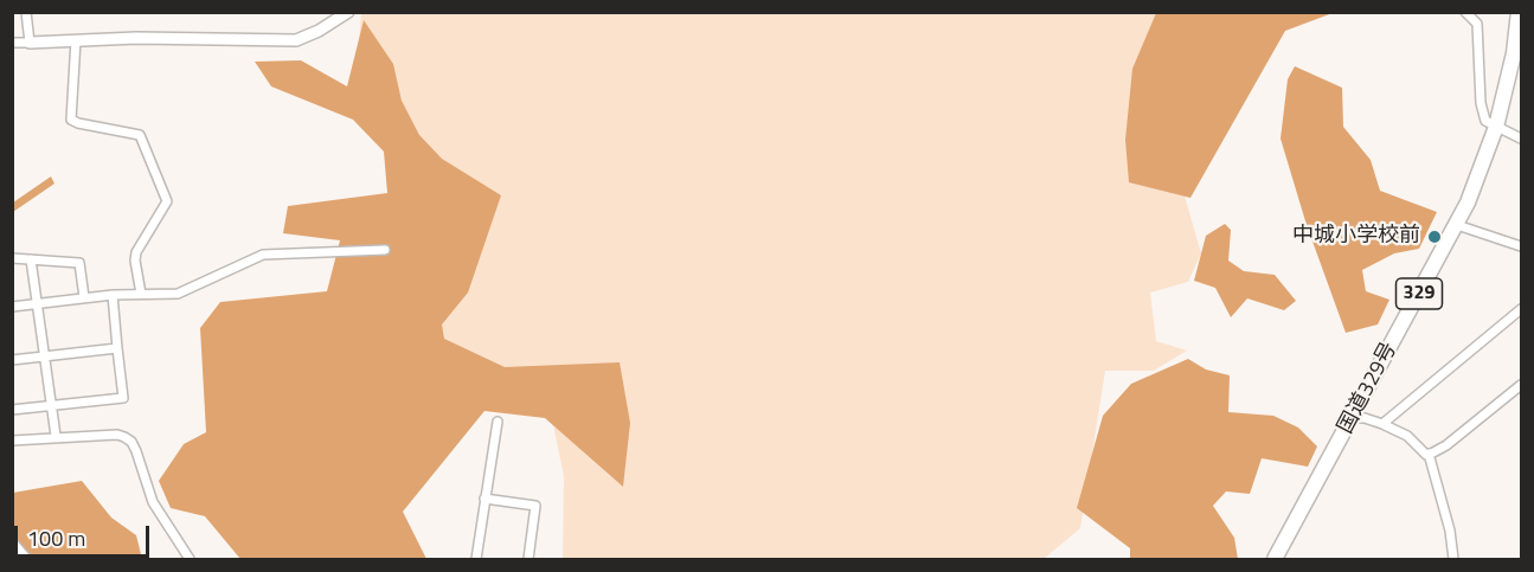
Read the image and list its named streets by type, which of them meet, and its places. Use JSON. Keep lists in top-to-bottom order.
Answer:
{
  "streets": {
    "highway": ["329", "国道329号"]
  },
  "places": ["中城小学校前"],
  "scale_bar": "100 m"
}
